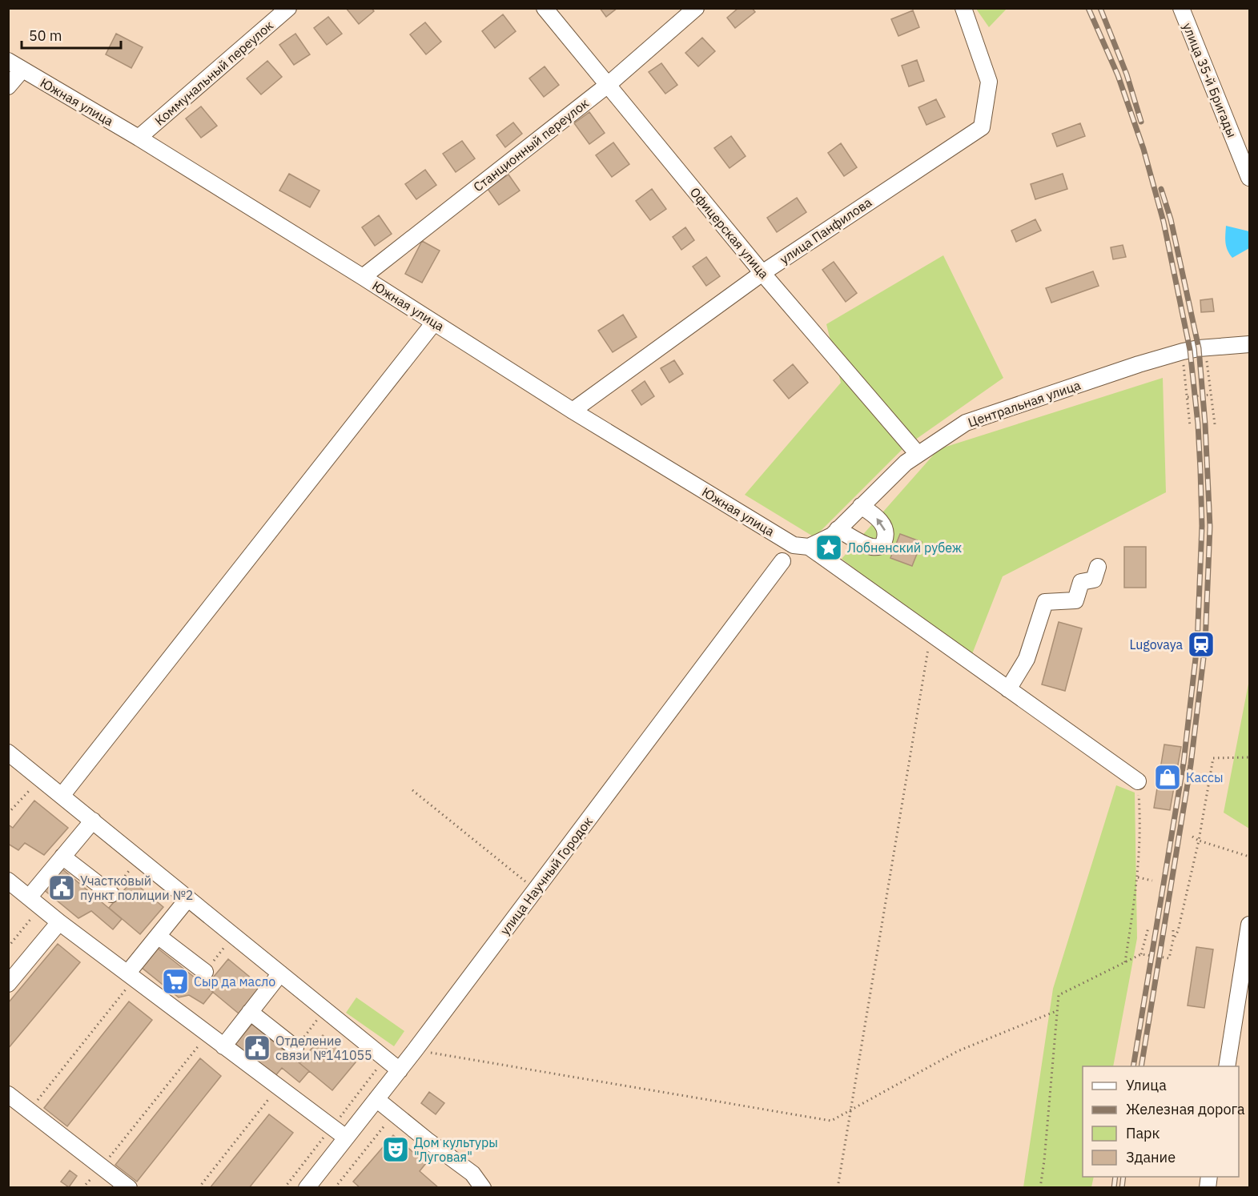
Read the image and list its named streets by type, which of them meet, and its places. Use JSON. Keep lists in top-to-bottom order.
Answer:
{
  "streets": {
    "street": [
      "Коммунальный переулок",
      "улица 35-й Бригады",
      "Южная улица",
      "Станционный переулок",
      "улица Панфилова",
      "Офицерская улица",
      "Центральная улица",
      "улица Научный Городок"
    ]
  },
  "crossings": [
    ["Коммунальный переулок", "Южная улица"],
    ["Южная улица", "Станционный переулок"],
    ["Южная улица", "улица Панфилова"],
    ["Южная улица", "Центральная улица"],
    ["Станционный переулок", "Офицерская улица"],
    ["улица Панфилова", "Офицерская улица"],
    ["Офицерская улица", "Центральная улица"]
  ],
  "places": {
    "place": ["Лобненский рубеж"],
    "station": ["Lugovaya"],
    "shop": ["Кассы"],
    "public building": ["Участковый пункт полиции №2", "Отделение связи №141055"],
    "supermarket": ["Сыр да масло"],
    "theatre": ["Дом культуры \"Луговая\""]
  },
  "legend": [
    "Улица",
    "Железная дорога",
    "Парк",
    "Здание"
  ],
  "scale_bar": "50 m"
}
